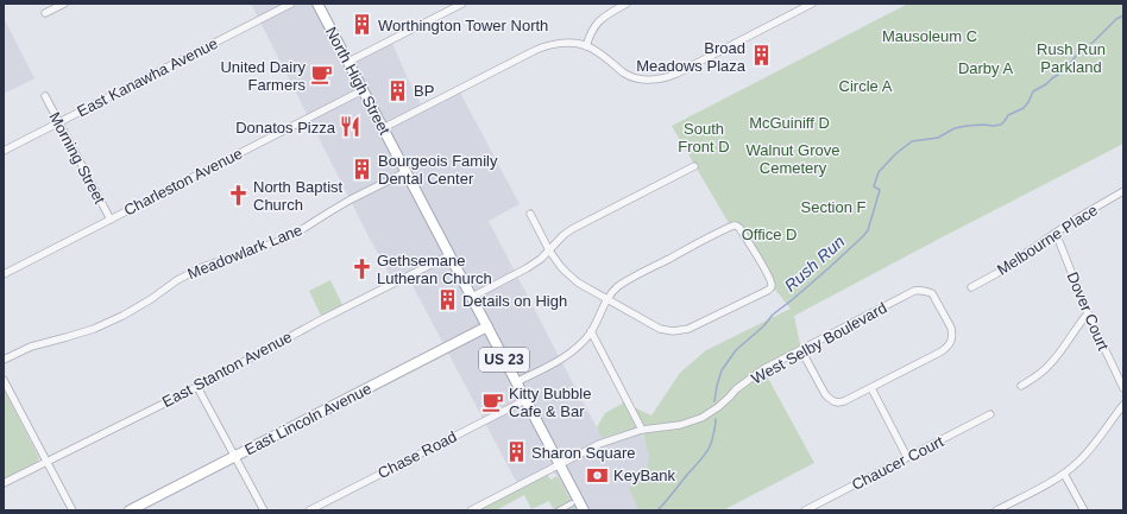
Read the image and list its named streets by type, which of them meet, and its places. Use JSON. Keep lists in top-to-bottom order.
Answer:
{
  "streets": {
    "main road": ["North High Street", "US 23", "East Lincoln Avenue"],
    "street": [
      "East Kanawha Avenue",
      "Morning Street",
      "Charleston Avenue",
      "Melbourne Place",
      "Meadowlark Lane",
      "Dover Court",
      "West Selby Boulevard",
      "East Stanton Avenue",
      "Chase Road",
      "Chaucer Court"
    ]
  },
  "crossings": [
    ["East Kanawha Avenue", "Morning Street"],
    ["North High Street", "Charleston Avenue"],
    ["North High Street", "Meadowlark Lane"],
    ["North High Street", "West Selby Boulevard"],
    ["North High Street", "East Stanton Avenue"],
    ["North High Street", "East Lincoln Avenue"],
    ["North High Street", "Chase Road"],
    ["Morning Street", "Charleston Avenue"],
    ["Melbourne Place", "Dover Court"]
  ],
  "water": ["Rush Run"],
  "parks": [
    "Mausoleum C",
    "Rush Run Parkland",
    "Darby A",
    "Circle A",
    "McGuiniff D",
    "South Front D",
    "Walnut Grove Cemetery",
    "Section F",
    "Office D"
  ],
  "places": {
    "building": [
      "Worthington Tower North",
      "Broad Meadows Plaza",
      "BP",
      "Bourgeois Family Dental Center",
      "Details on High",
      "Sharon Square"
    ],
    "cafe": ["United Dairy Farmers", "Kitty Bubble Cafe & Bar"],
    "restaurant": ["Donatos Pizza"],
    "church": ["North Baptist Church", "Gethsemane Lutheran Church"],
    "bank": ["KeyBank"]
  }
}
